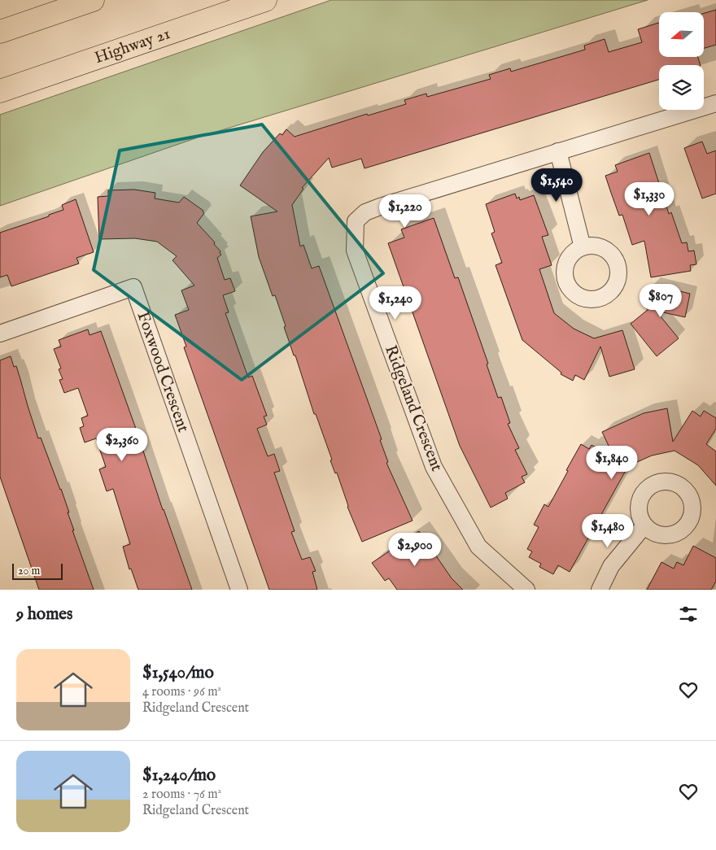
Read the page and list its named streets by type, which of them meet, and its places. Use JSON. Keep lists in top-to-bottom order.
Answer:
{
  "streets": {
    "main road": ["Highway 21"],
    "street": ["Foxwood Crescent", "Ridgeland Crescent"]
  },
  "scale_bar": "20 m",
  "north": "left",
  "page": {
    "price": [
      "$1,540",
      "$1,330",
      "$1,220",
      "$807",
      "$1,240",
      "$2,360",
      "$1,840",
      "$1,480",
      "$2,900"
    ],
    "scale": "20 m",
    "heading": "9 homes",
    "list": [
      {
        "name": "$1,540/mo",
        "note": "4 rooms · 96 m² · Ridgeland Crescent"
      },
      {
        "name": "$1,240/mo",
        "note": "2 rooms · 76 m² · Ridgeland Crescent"
      }
    ]
  }
}
